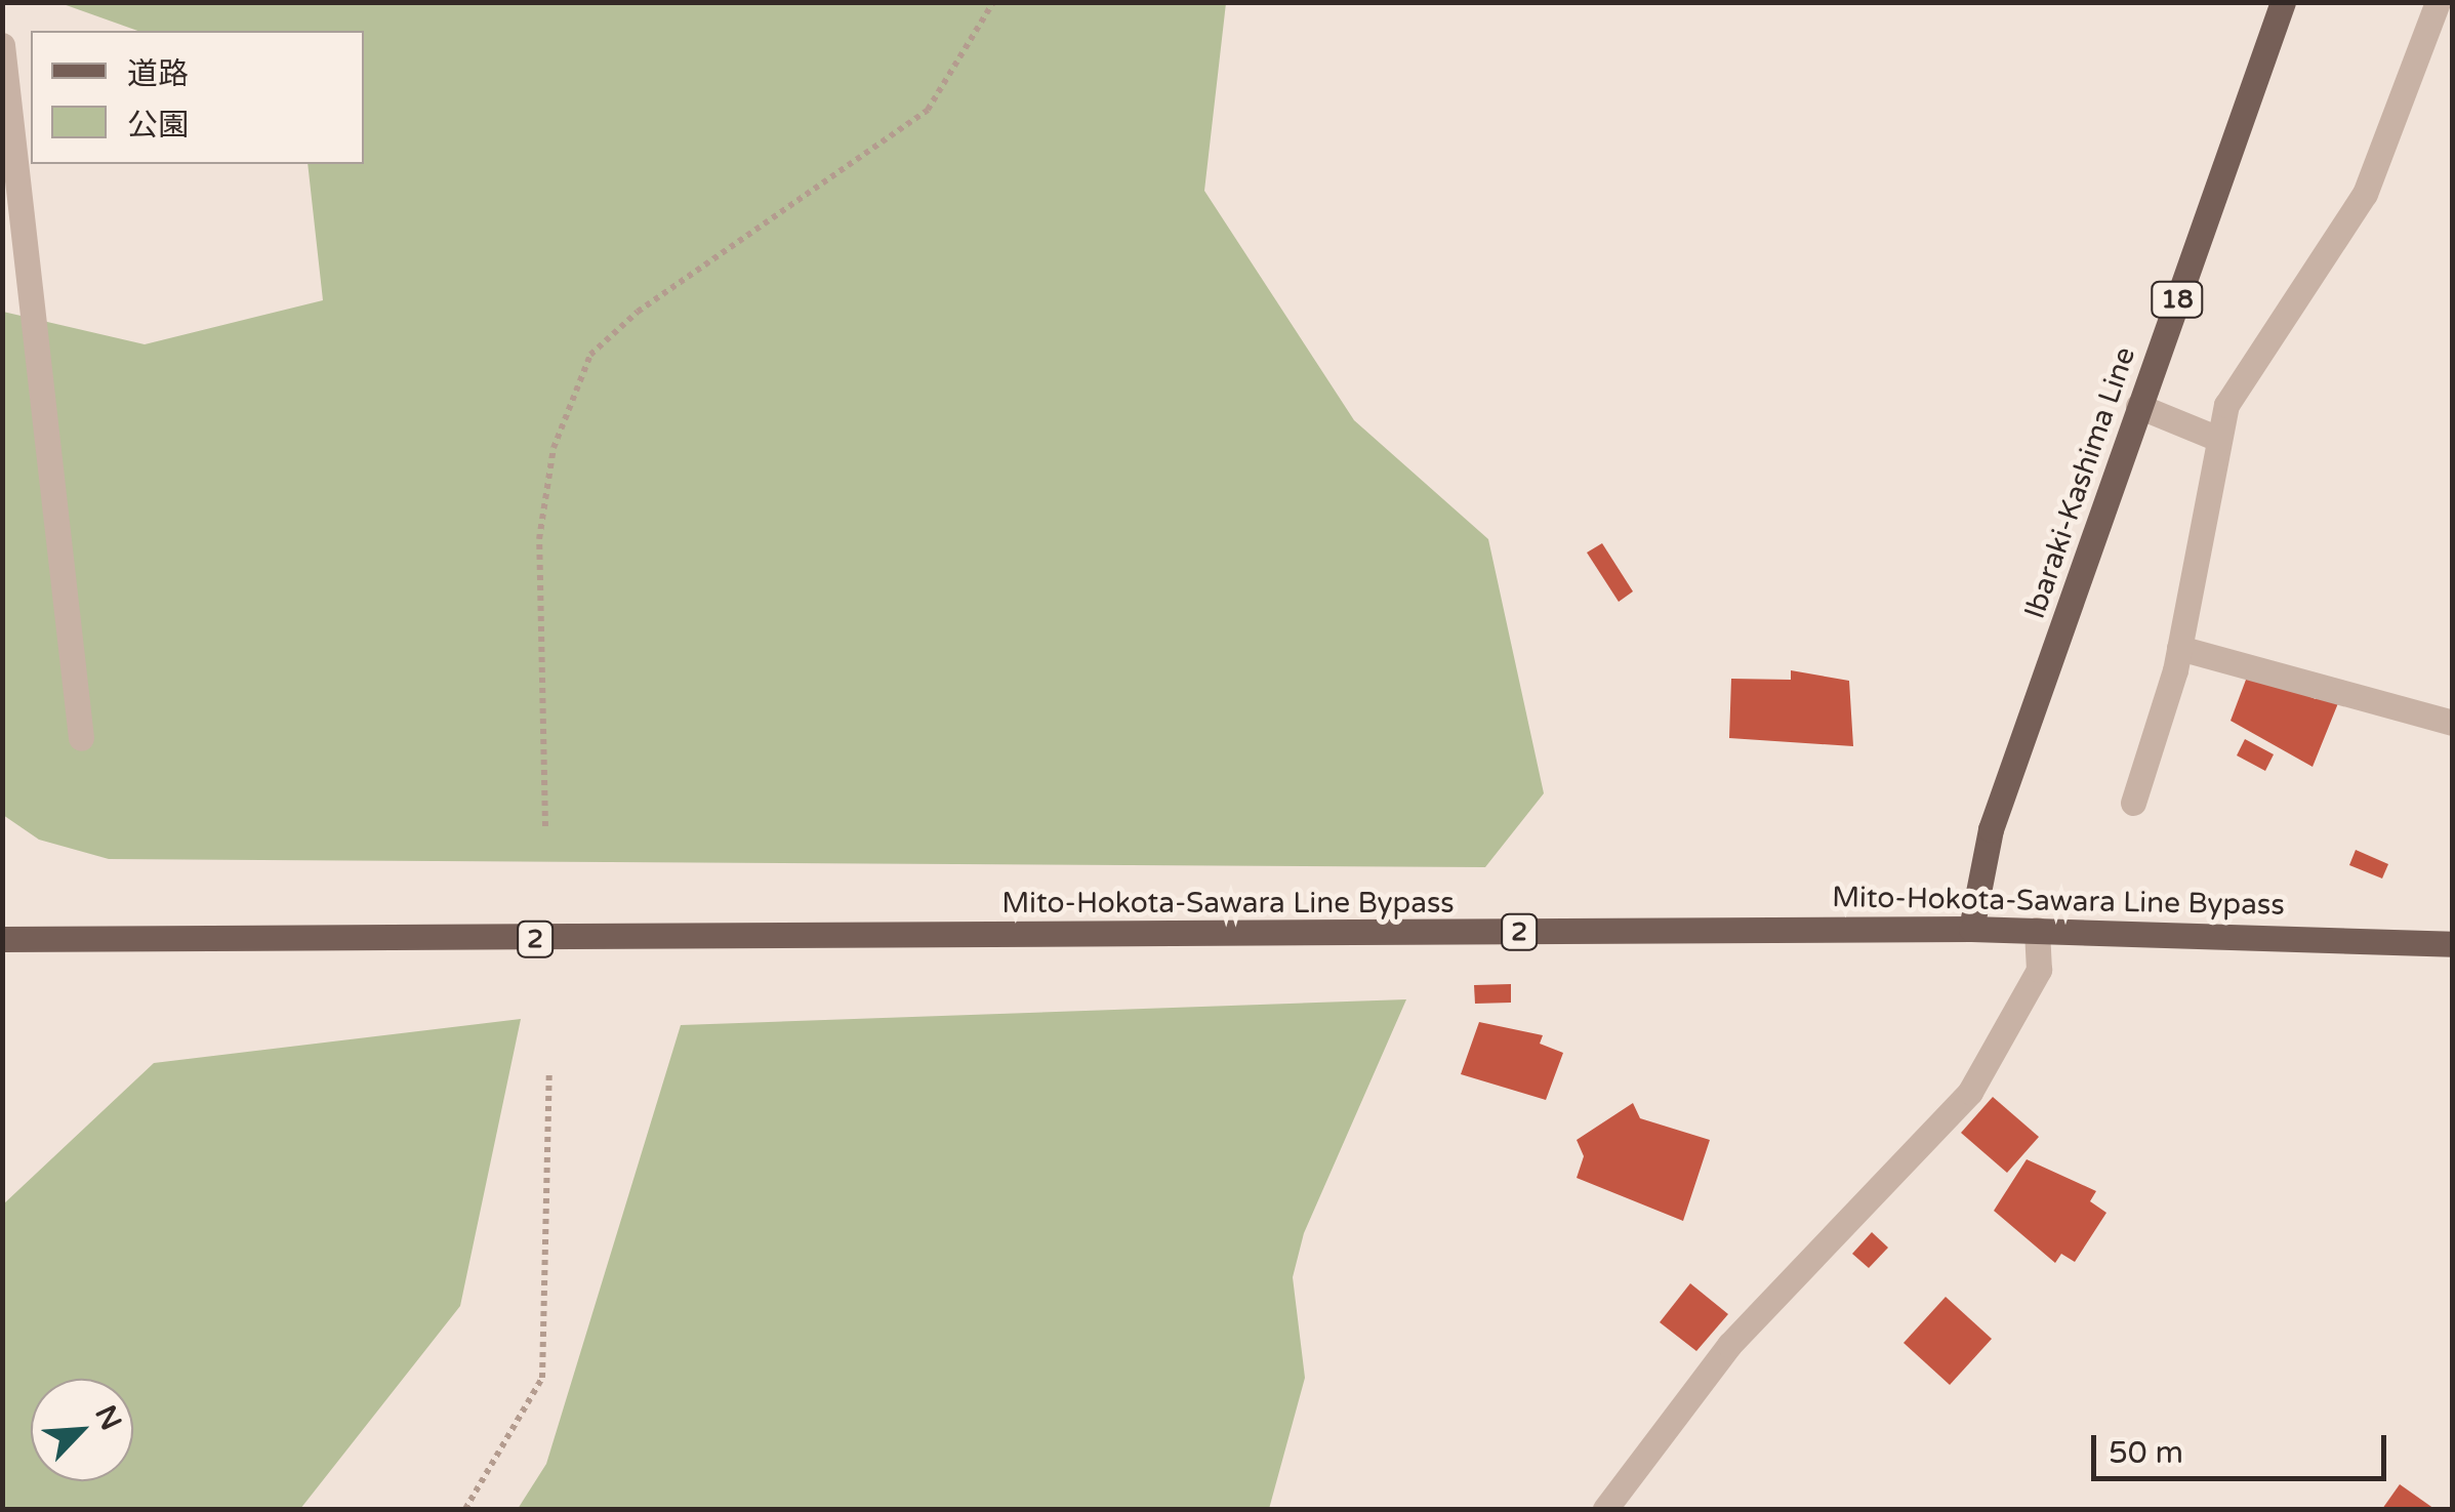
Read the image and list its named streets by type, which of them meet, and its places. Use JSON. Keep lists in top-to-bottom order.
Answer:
{
  "streets": {
    "main road": [
      "18",
      "Ibaraki-Kashima Line",
      "Mito-Hokota-Sawara Line Bypass",
      "2"
    ]
  },
  "crossings": [
    ["Ibaraki-Kashima Line", "Mito-Hokota-Sawara Line Bypass"]
  ],
  "legend": ["道路", "公園"],
  "scale_bar": "50 m",
  "north": "top right"
}
